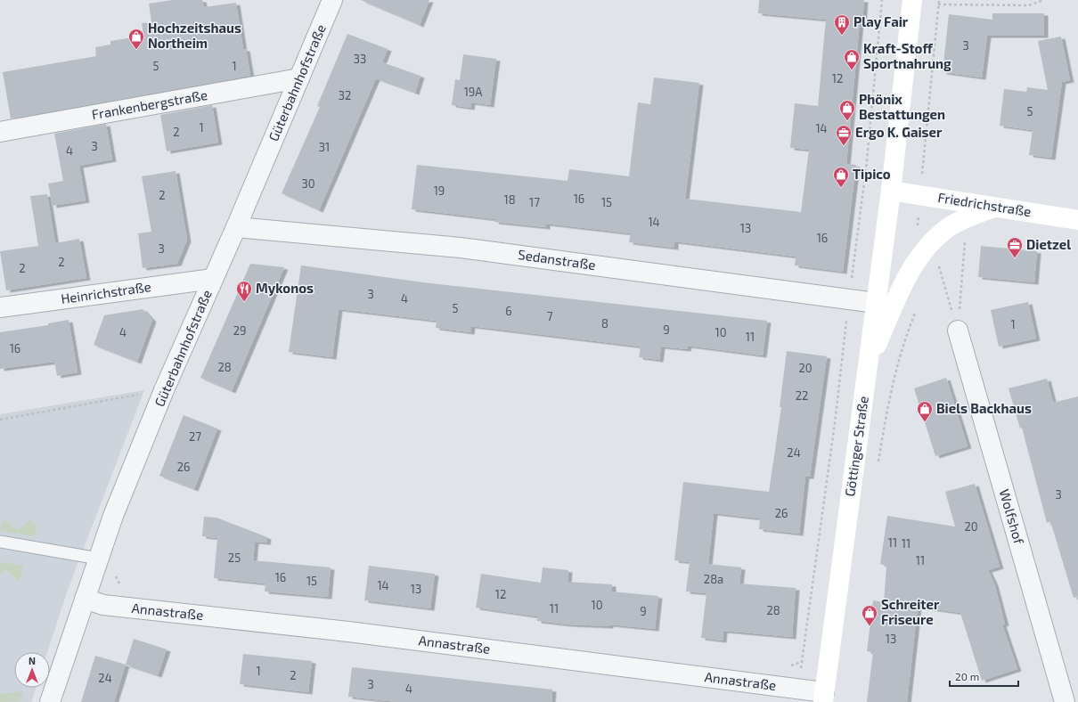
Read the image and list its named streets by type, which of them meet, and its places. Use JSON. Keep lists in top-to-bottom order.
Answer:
{
  "streets": {
    "main road": ["Friedrichstraße", "Göttinger Straße"],
    "street": [
      "Güterbahnhofstraße",
      "Frankenbergstraße",
      "Sedanstraße",
      "Heinrichstraße",
      "Wolfshof",
      "Annastraße"
    ]
  },
  "crossings": [
    ["Güterbahnhofstraße", "Frankenbergstraße"],
    ["Güterbahnhofstraße", "Sedanstraße"],
    ["Güterbahnhofstraße", "Heinrichstraße"],
    ["Güterbahnhofstraße", "Annastraße"],
    ["Friedrichstraße", "Göttinger Straße"],
    ["Sedanstraße", "Göttinger Straße"],
    ["Göttinger Straße", "Annastraße"]
  ],
  "places": {
    "building": ["Play Fair"],
    "shop": [
      "Hochzeitshaus Northeim",
      "Kraft-Stoff Sportnahrung",
      "Phönix Bestattungen",
      "Tipico",
      "Biels Backhaus",
      "Schreiter Friseure"
    ],
    "office": ["Ergo K. Gaiser", "Dietzel"],
    "restaurant": ["Mykonos"]
  },
  "house_numbers": [
    "3",
    "33",
    "5",
    "1",
    "12",
    "19A",
    "32",
    "5",
    "1",
    "14",
    "2",
    "3",
    "31",
    "4",
    "30",
    "19",
    "2",
    "16",
    "18",
    "17",
    "15",
    "14",
    "13",
    "16",
    "3",
    "2",
    "2",
    "3",
    "4",
    "5",
    "6",
    "7",
    "8",
    "1",
    "9",
    "29",
    "4",
    "10",
    "11",
    "16",
    "28",
    "20",
    "22",
    "27",
    "24",
    "26",
    "3",
    "26",
    "20",
    "11",
    "11",
    "25",
    "11",
    "16",
    "28a",
    "15",
    "14",
    "13",
    "12",
    "10",
    "11",
    "28",
    "9",
    "13",
    "1",
    "2",
    "24",
    "3",
    "4"
  ],
  "scale_bar": "20 m",
  "north": "top"
}
